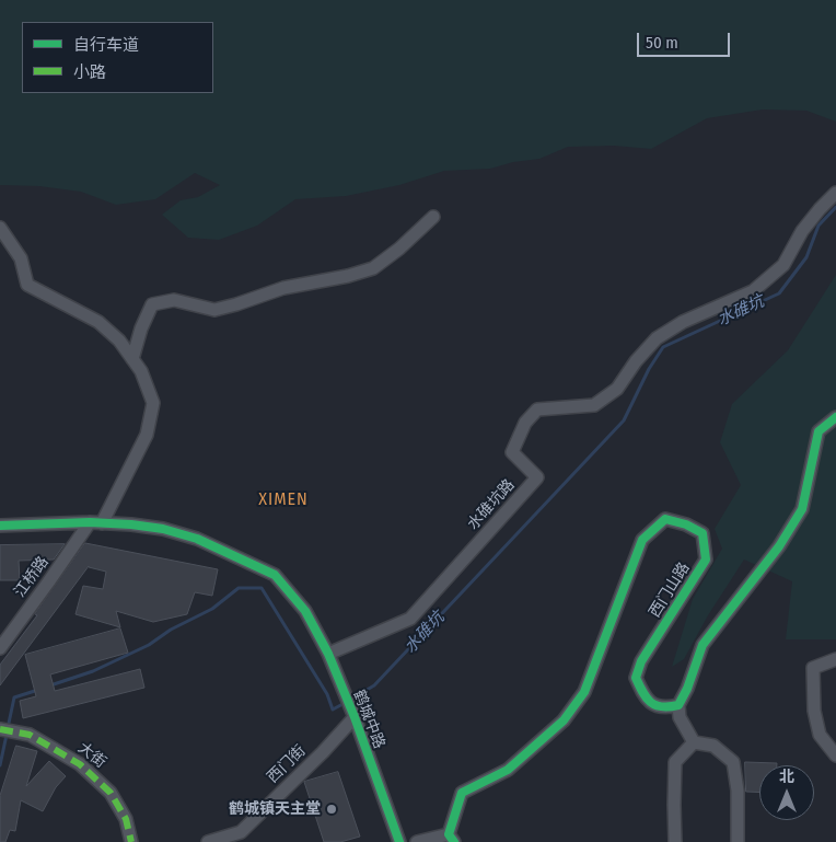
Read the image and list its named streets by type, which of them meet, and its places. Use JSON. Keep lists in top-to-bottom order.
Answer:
{
  "streets": {
    "street": [
      "水碓坑路",
      "江桥路",
      "西门山路",
      "鹤城中路",
      "大街",
      "西门街"
    ]
  },
  "crossings": [
    ["水碓坑路", "鹤城中路"],
    ["江桥路", "鹤城中路"],
    ["鹤城中路", "西门街"]
  ],
  "districts": ["XIMEN"],
  "water": ["水碓坑"],
  "places": ["鹤城镇天主堂"],
  "legend": ["自行车道", "小路"],
  "scale_bar": "50 m",
  "north": "top"
}
